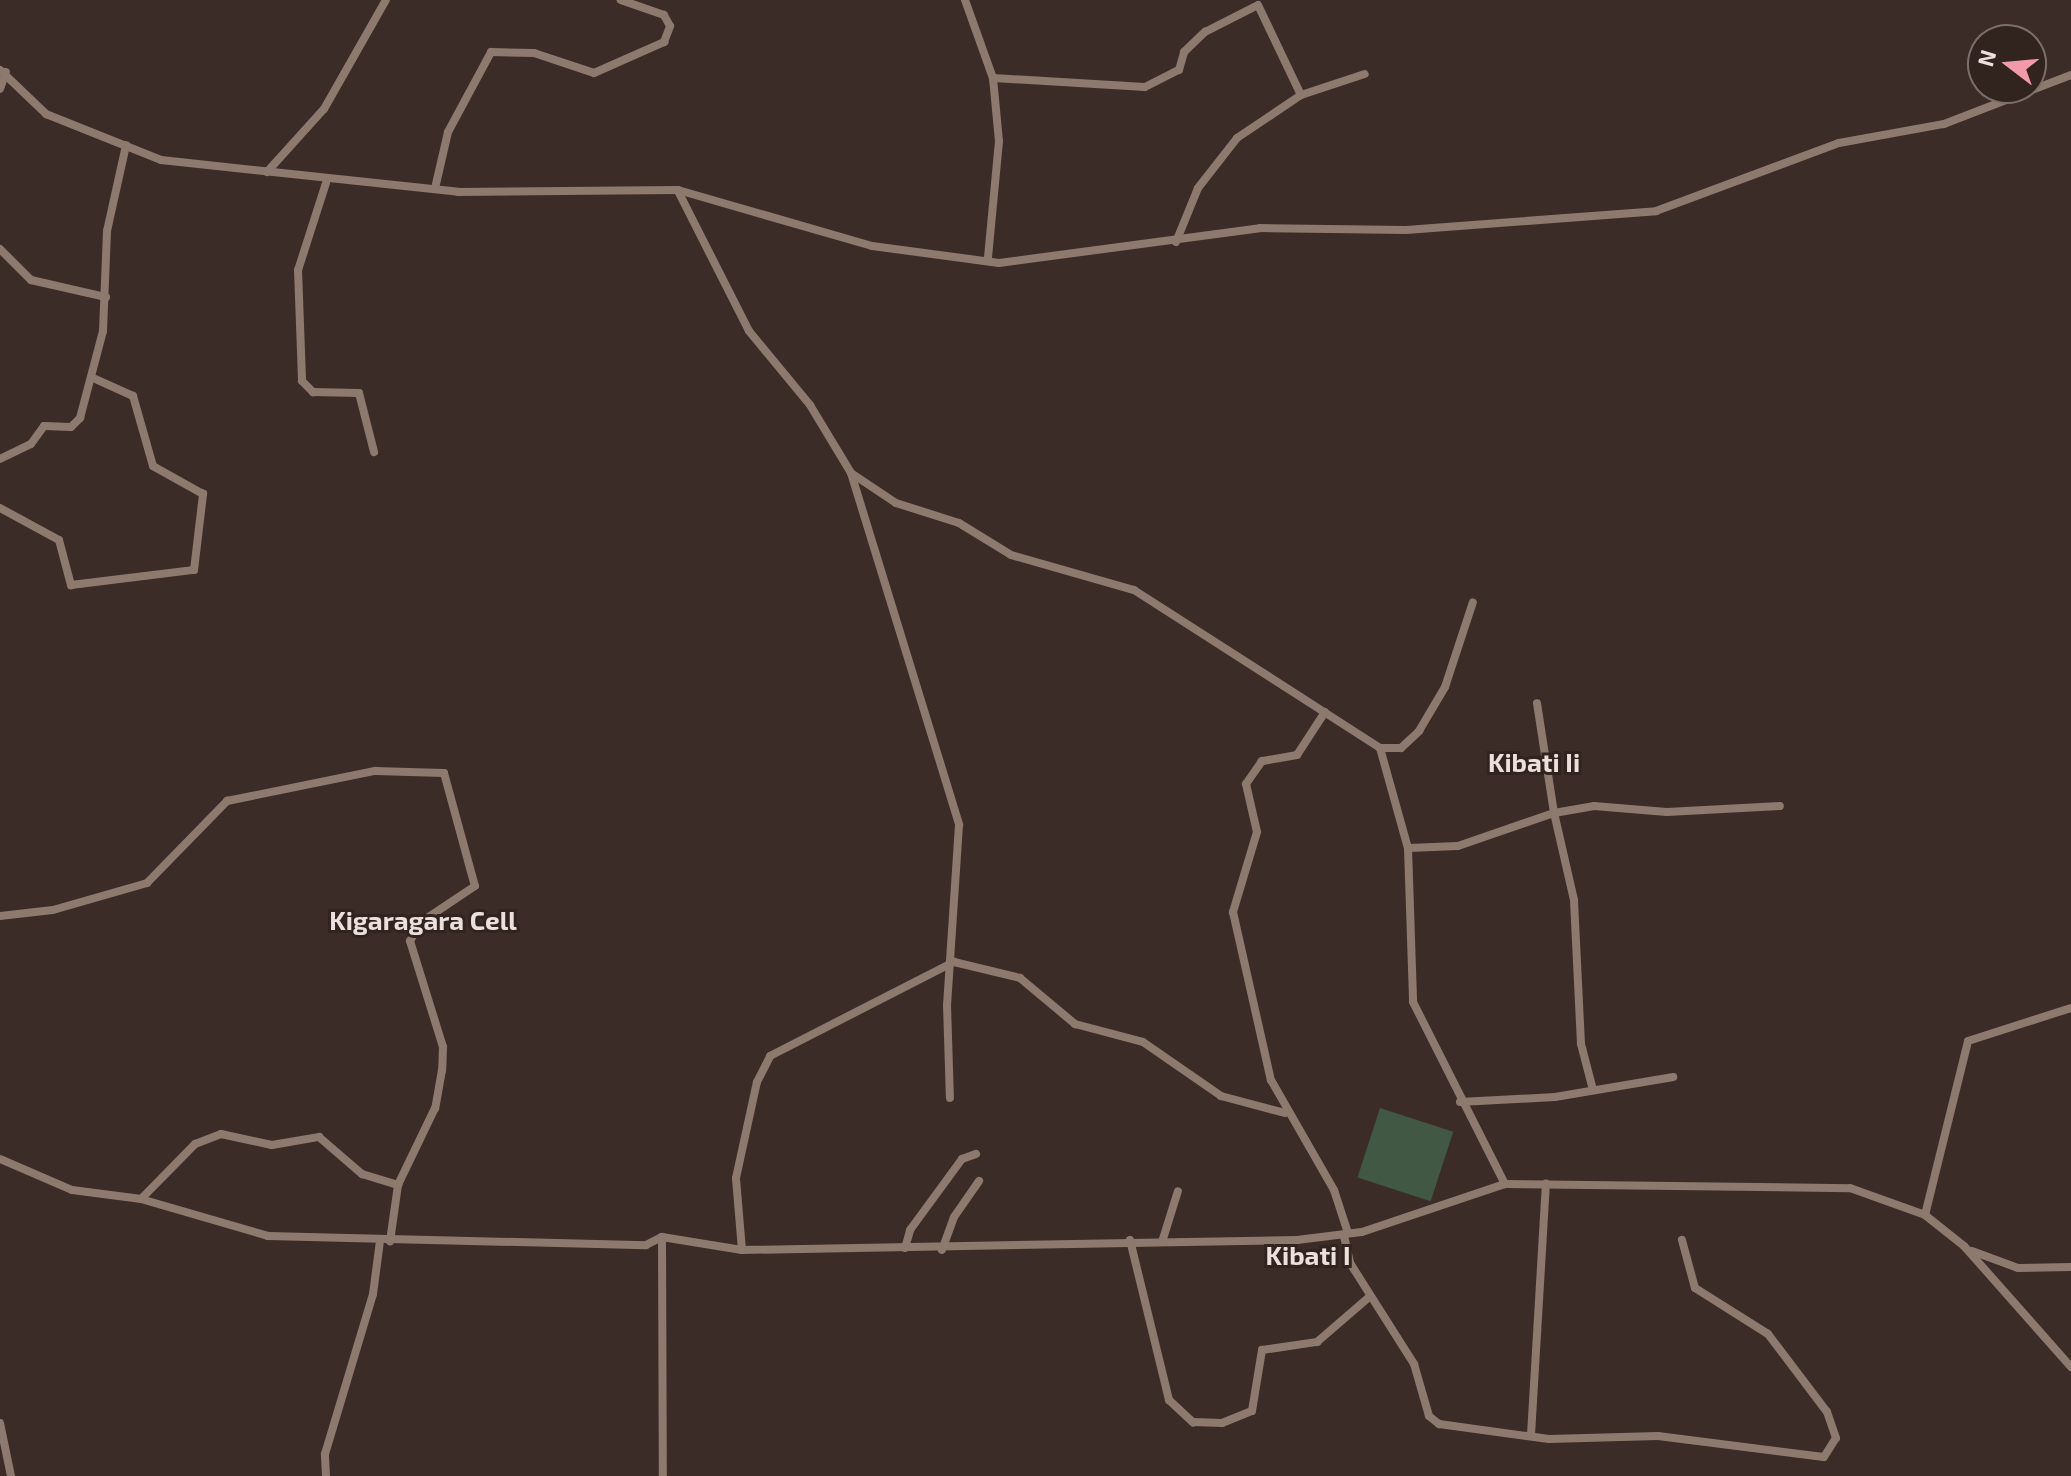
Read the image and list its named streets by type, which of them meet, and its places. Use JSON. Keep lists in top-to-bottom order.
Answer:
{
  "districts": ["Kibati Ii", "Kigaragara Cell", "Kibati I"],
  "north": "left"
}
